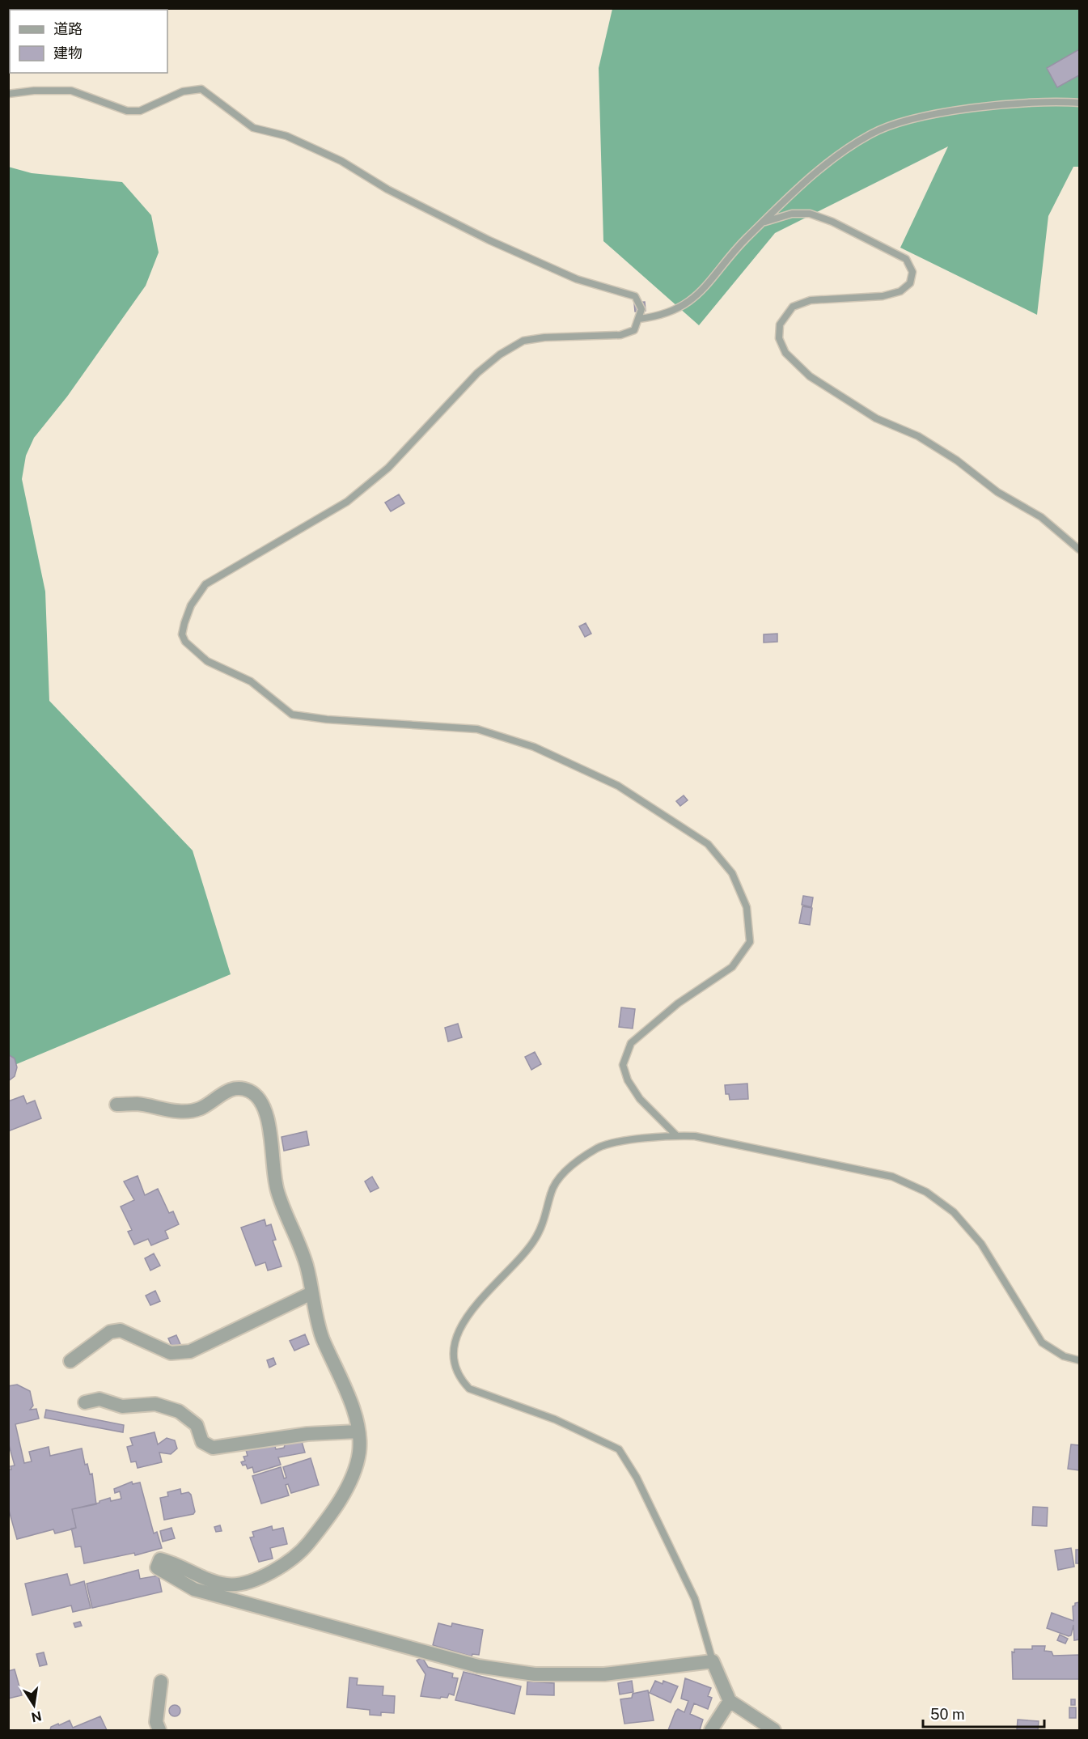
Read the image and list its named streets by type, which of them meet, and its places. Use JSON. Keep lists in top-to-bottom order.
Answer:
{
  "legend": ["道路", "建物"],
  "scale_bar": "50 m",
  "north": "bottom"
}
